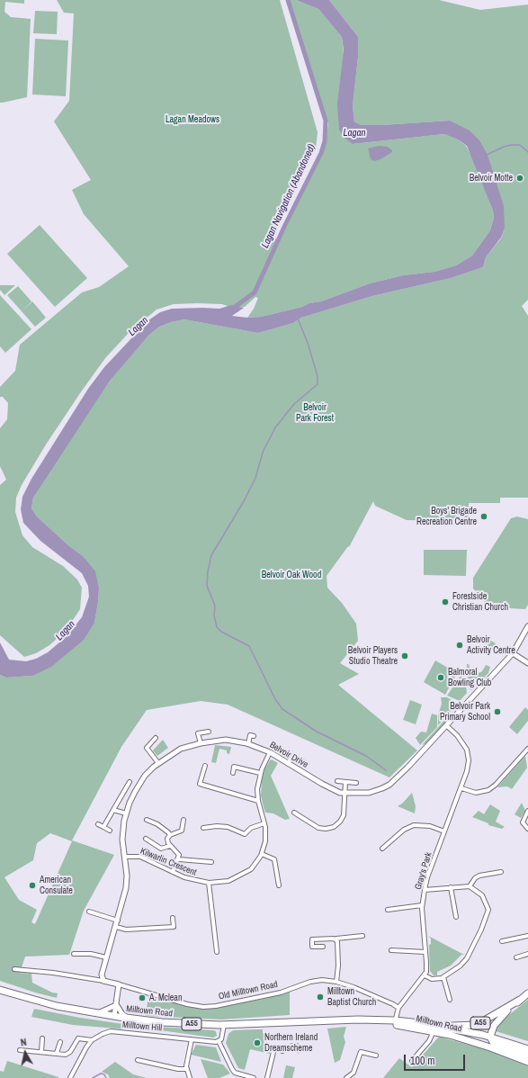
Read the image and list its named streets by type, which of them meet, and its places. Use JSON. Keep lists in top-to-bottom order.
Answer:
{
  "streets": {
    "highway": ["Milltown Road", "A55"],
    "street": [
      "Belvoir Drive",
      "Kilwarlin Crescent",
      "Gray's Park",
      "Old Milltown Road",
      "Milltown Hill"
    ]
  },
  "crossings": [
    ["Belvoir Drive", "Kilwarlin Crescent"],
    ["Belvoir Drive", "Gray's Park"],
    ["Belvoir Drive", "Old Milltown Road"],
    ["Milltown Road", "A55"]
  ],
  "water": ["Lagan", "Lagan Navigation (Abandoned)"],
  "parks": ["Lagan Meadows", "Belvoir Park Forest", "Belvoir Oak Wood"],
  "places": [
    "Belvoir Motte",
    "Boys' Brigade Recreation Centre",
    "Forestside Christian Church",
    "Belvoir Activity Centre",
    "Belvoir Players Studio Theatre",
    "Balmoral Bowling Club",
    "Belvoir Park Primary School",
    "American Consulate",
    "Milltown Baptist Church",
    "A. Mclean",
    "Northern Ireland Dreamscheme"
  ],
  "scale_bar": "100 m",
  "north": "top"
}
